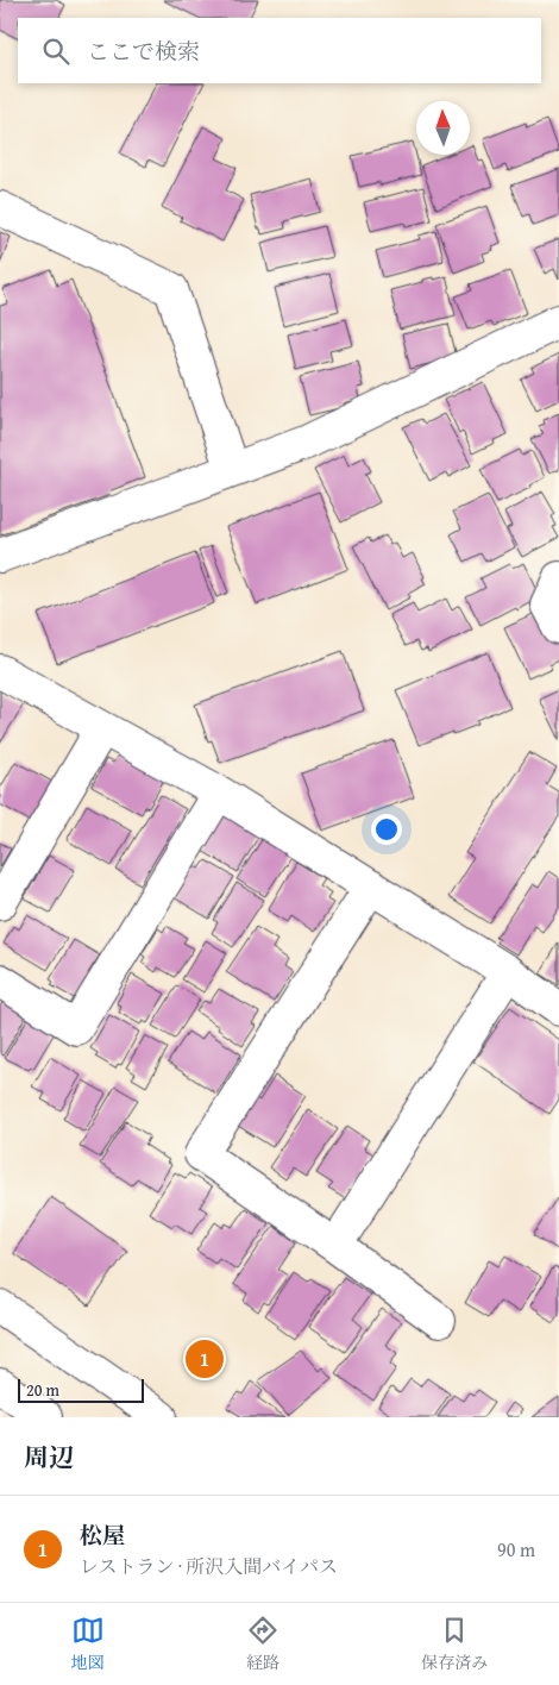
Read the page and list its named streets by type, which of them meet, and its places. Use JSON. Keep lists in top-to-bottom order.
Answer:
{
  "scale_bar": "20 m",
  "north": "top",
  "page": {
    "search": "ここで検索",
    "pins": "1",
    "scale": "20 m",
    "heading": "周辺",
    "list": [
      {
        "mark": "1",
        "name": "松屋",
        "note": "レストラン · 所沢入間バイパス",
        "value": "90 m"
      }
    ],
    "nav": ["地図", "経路", "保存済み"]
  }
}
